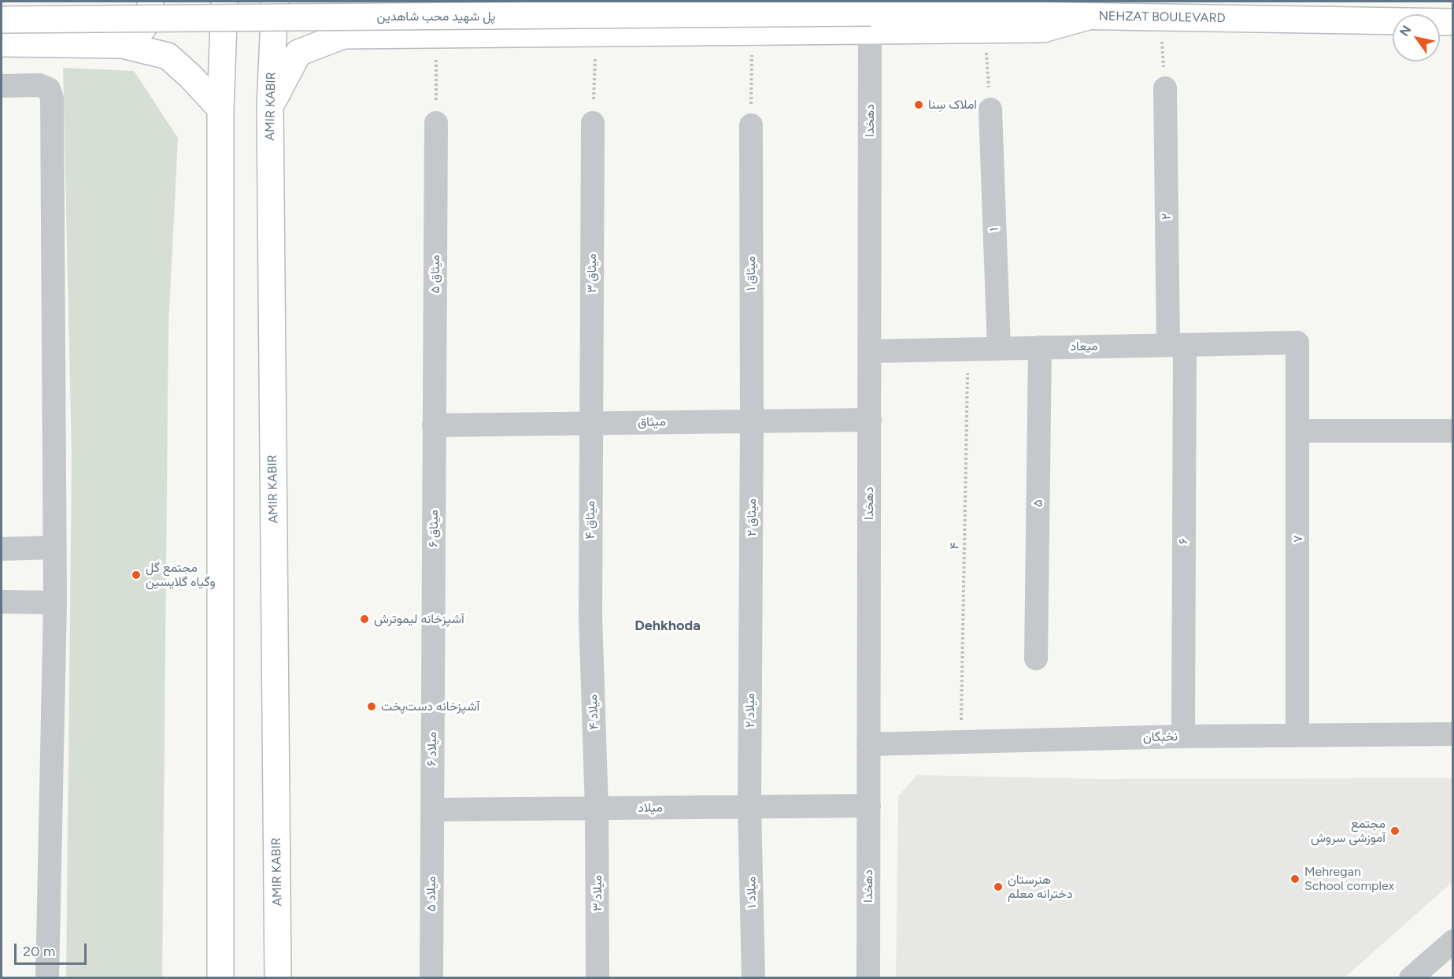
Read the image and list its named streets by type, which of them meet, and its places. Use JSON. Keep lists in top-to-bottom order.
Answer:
{
  "streets": {
    "main road": ["پل شهید محب شاهدین", "NEHZAT BOULEVARD", "AMIR KABIR"],
    "street": [
      "دهخدا",
      "۲",
      "۱",
      "میثاق ۳",
      "میثاق ۱",
      "میثاق ۵",
      "میعاد",
      "میثاق",
      "۵",
      "میثاق ۲",
      "میثاق ۴",
      "میثاق ۶",
      "۷",
      "۶",
      "میلاد ۲",
      "میلاد ۴",
      "نخبگان",
      "میلاد ۶",
      "میلاد",
      "میلاد ۱",
      "میلاد ۳",
      "میلاد ۵"
    ],
    "path": ["۴"]
  },
  "crossings": [
    ["پل شهید محب شاهدین", "NEHZAT BOULEVARD"],
    ["پل شهید محب شاهدین", "دهخدا"],
    ["NEHZAT BOULEVARD", "دهخدا"],
    ["دهخدا", "میعاد"],
    ["دهخدا", "میثاق"],
    ["دهخدا", "نخبگان"],
    ["دهخدا", "میلاد"],
    ["۲", "میعاد"],
    ["۲", "۶"],
    ["۱", "میعاد"],
    ["میثاق ۳", "میثاق"],
    ["میثاق ۳", "میثاق ۴"],
    ["میثاق ۱", "میثاق"],
    ["میثاق ۱", "میثاق ۲"],
    ["میثاق ۵", "میثاق"],
    ["میثاق ۵", "میثاق ۶"],
    ["میعاد", "۵"],
    ["میعاد", "۷"],
    ["میعاد", "۶"],
    ["میعاد", "۴"],
    ["میثاق", "میثاق ۲"],
    ["میثاق", "میثاق ۴"],
    ["میثاق", "میثاق ۶"],
    ["میثاق ۲", "میلاد ۲"],
    ["میثاق ۴", "میلاد ۴"],
    ["میثاق ۶", "میلاد ۶"],
    ["۷", "نخبگان"],
    ["۶", "نخبگان"],
    ["۴", "نخبگان"],
    ["میلاد ۲", "میلاد"],
    ["میلاد ۲", "میلاد ۱"],
    ["میلاد ۴", "میلاد"],
    ["میلاد ۴", "میلاد ۳"],
    ["میلاد ۶", "میلاد"],
    ["میلاد ۶", "میلاد ۵"],
    ["میلاد", "میلاد ۱"],
    ["میلاد", "میلاد ۳"],
    ["میلاد", "میلاد ۵"]
  ],
  "districts": ["Dehkhoda"],
  "places": [
    "املاک سِنا",
    "مجتمع گل وگیاه گلایسین",
    "آشپزخانه لیموترش",
    "آشپزخانه دست‌پخت",
    "مجتمع آموزشی سروش",
    "Mehregan School complex",
    "هنرستان دخترانه معلم"
  ],
  "scale_bar": "20 m",
  "north": "top left"
}
